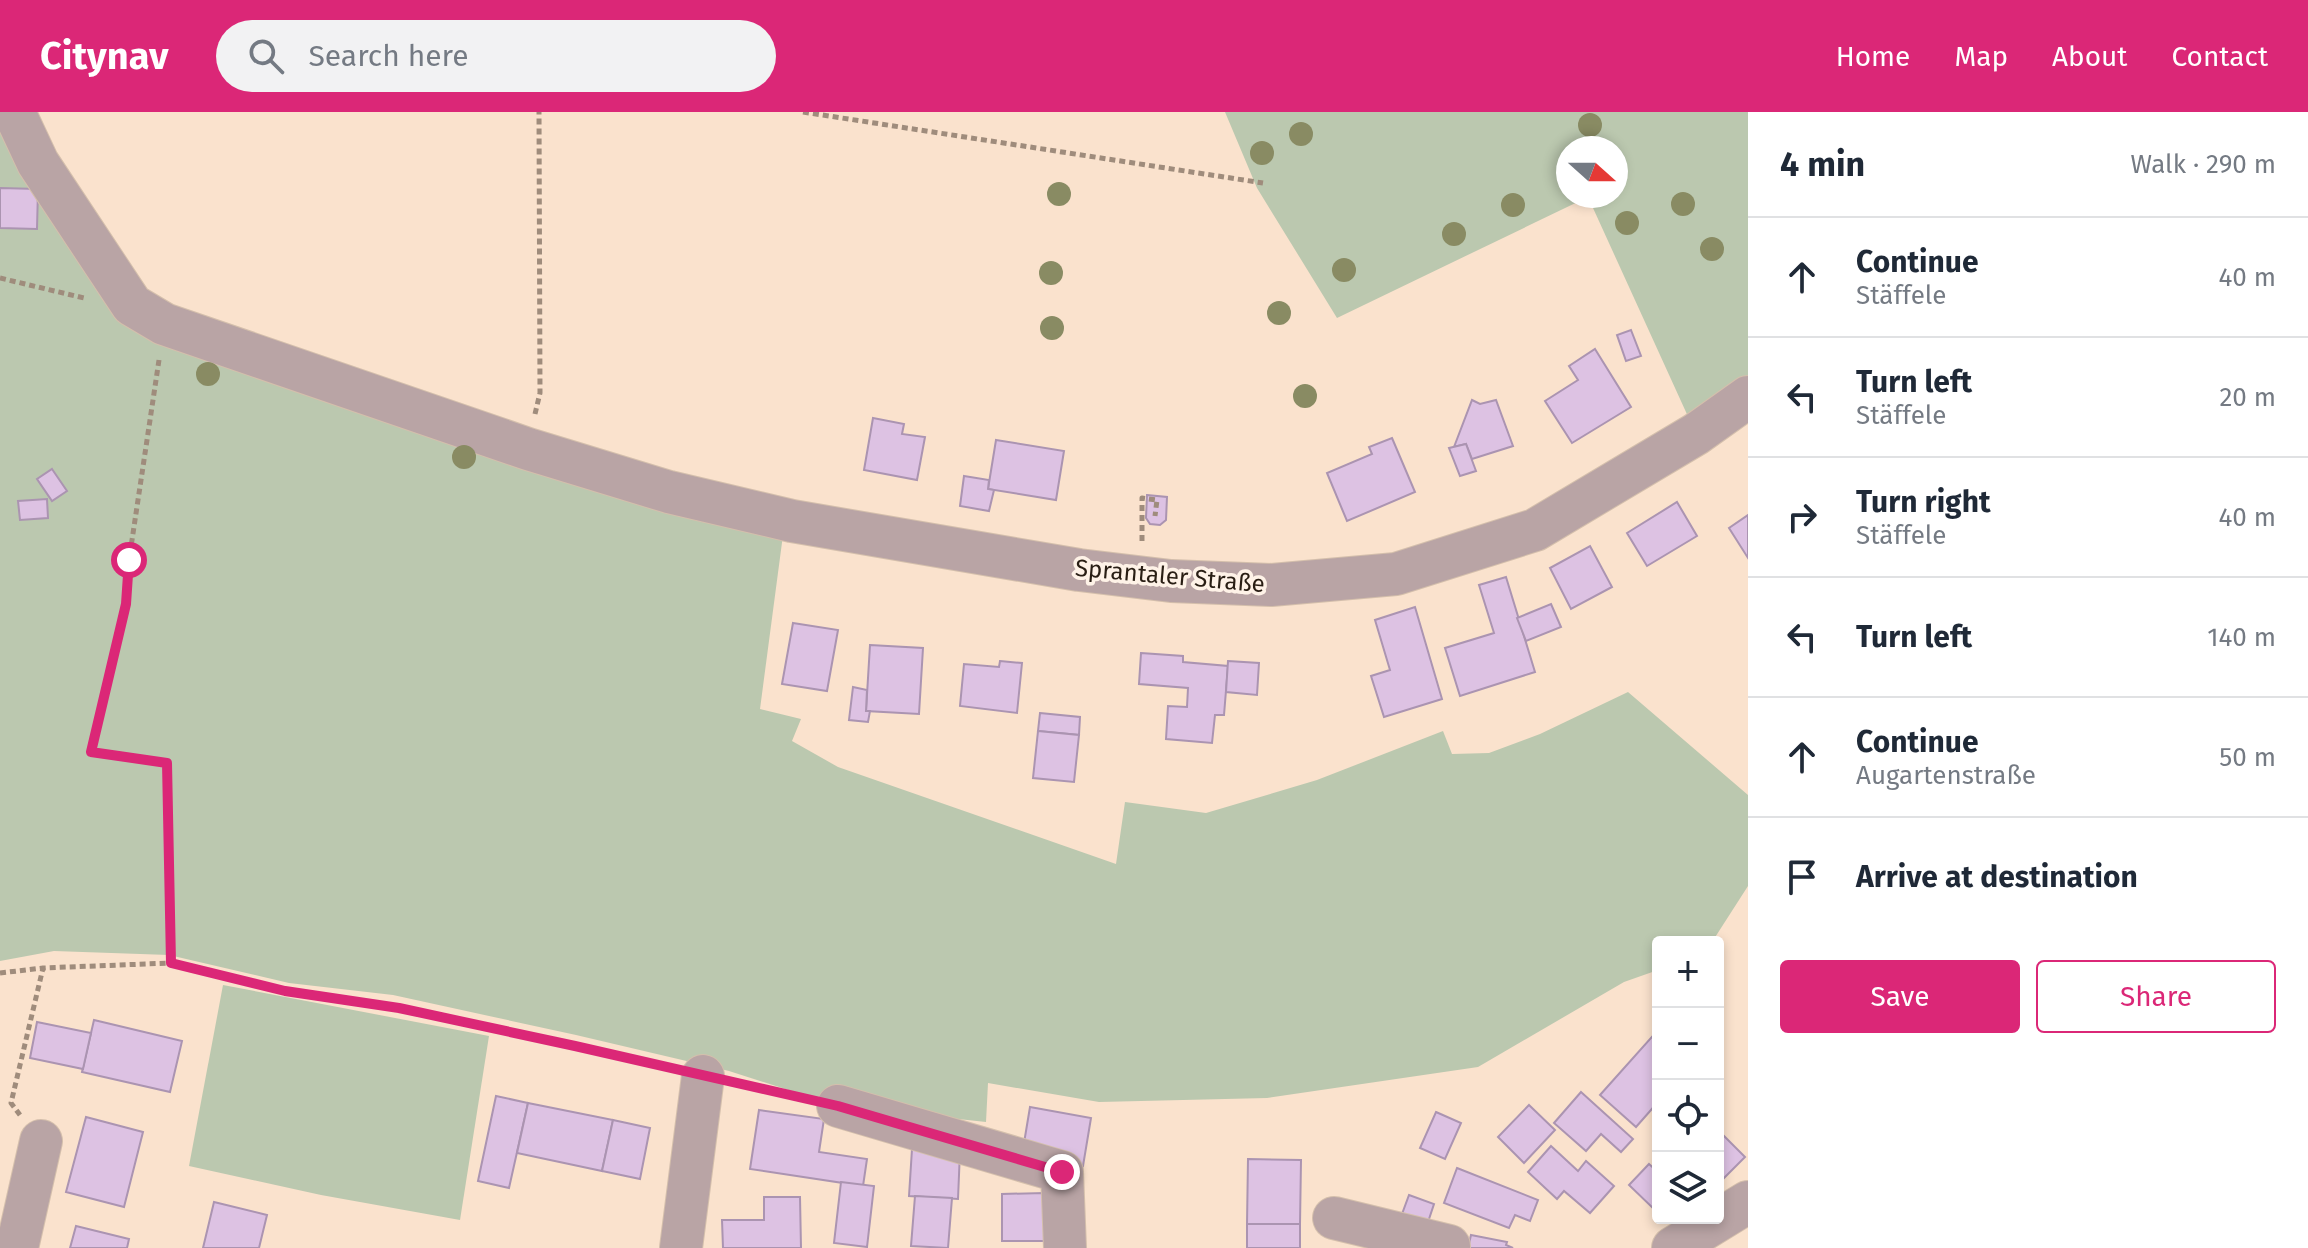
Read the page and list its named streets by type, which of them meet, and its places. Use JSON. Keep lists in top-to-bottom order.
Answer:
{
  "streets": {
    "street": ["Sprantaler Straße"]
  },
  "north": "right",
  "page": {
    "header": "Citynav",
    "search": "Search here",
    "nav": [
      "Home",
      "Map",
      "About",
      "Contact"
    ],
    "heading": ["4 min", "Walk · 290 m"],
    "list": [
      ["Continue", "Stäffele", "40 m"],
      ["Turn left", "Stäffele", "20 m"],
      ["Turn right", "Stäffele", "40 m"],
      ["Turn left", "140 m"],
      ["Continue", "Augartenstraße", "50 m"],
      "Arrive at destination"
    ],
    "map_buttons": ["+", "−"],
    "buttons": ["Save", "Share"]
  }
}
